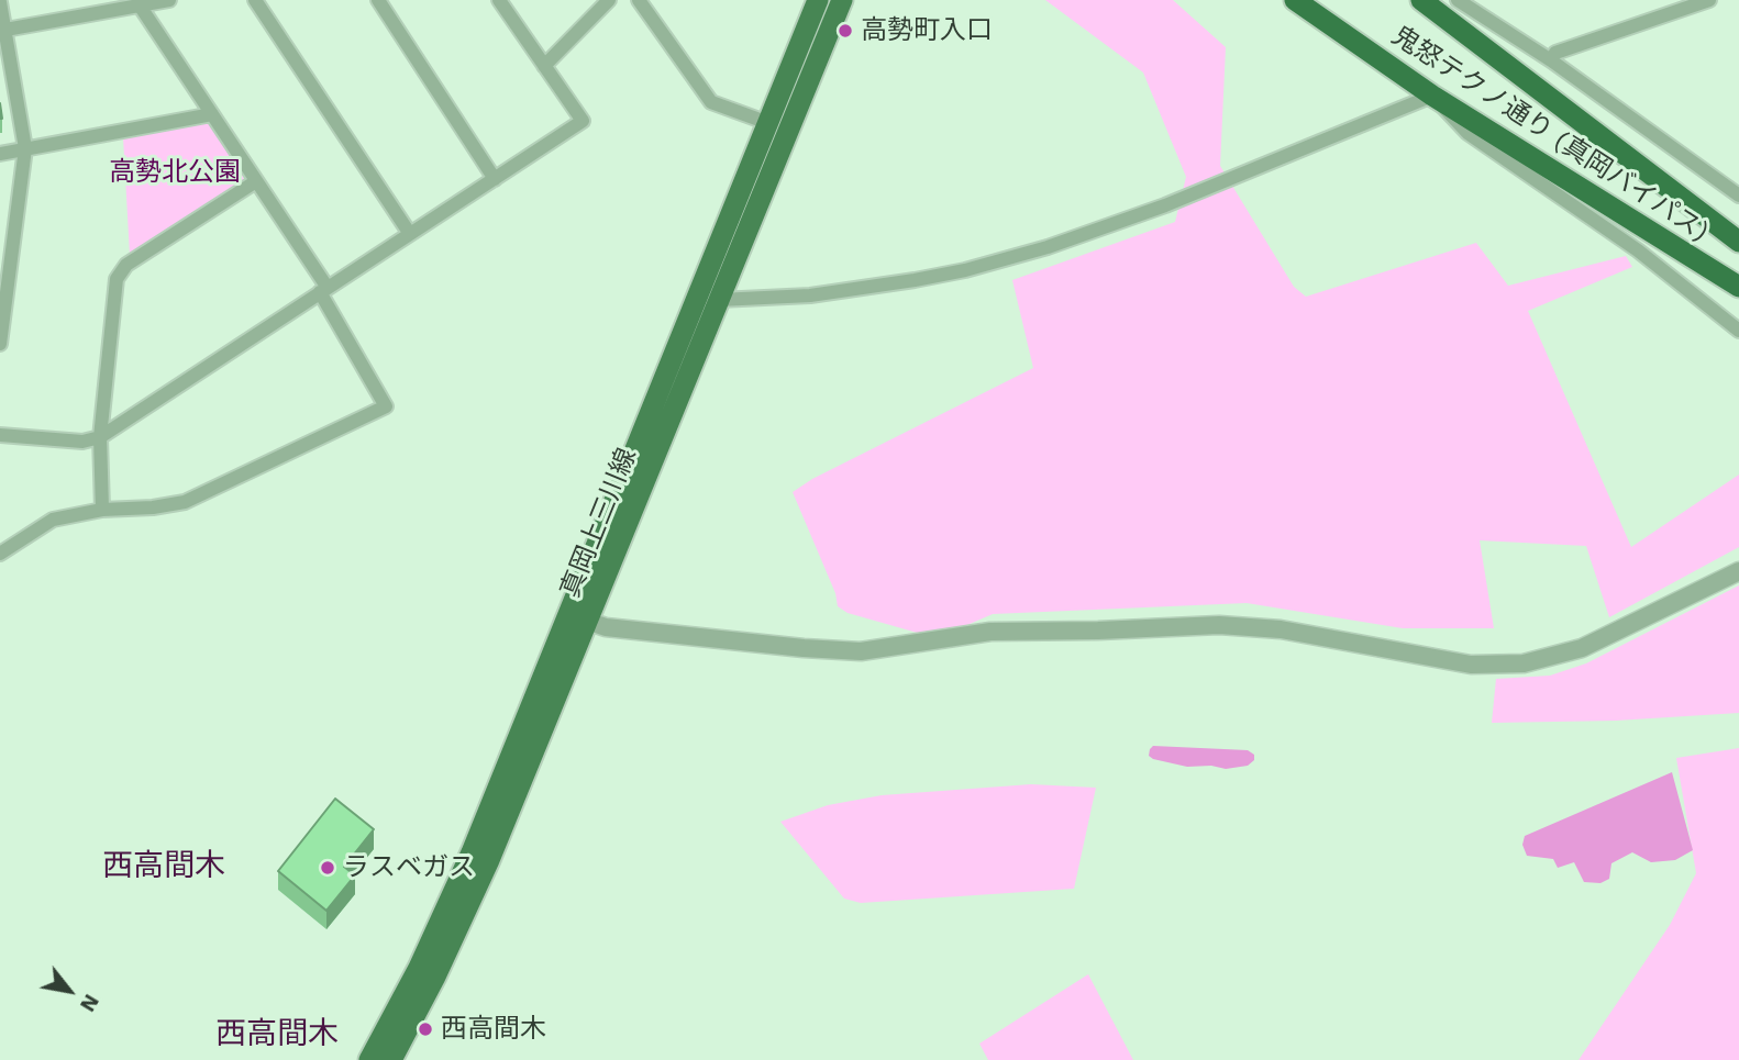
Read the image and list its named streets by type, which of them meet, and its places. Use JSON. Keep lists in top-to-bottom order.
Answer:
{
  "streets": {
    "highway": ["鬼怒テクノ通り (真岡バイパス)"],
    "main road": ["真岡上三川線"]
  },
  "districts": ["西高間木", "西高間木"],
  "parks": ["高勢北公園"],
  "places": ["高勢町入口", "ラスベガス", "西高間木"],
  "north": "bottom right"
}
